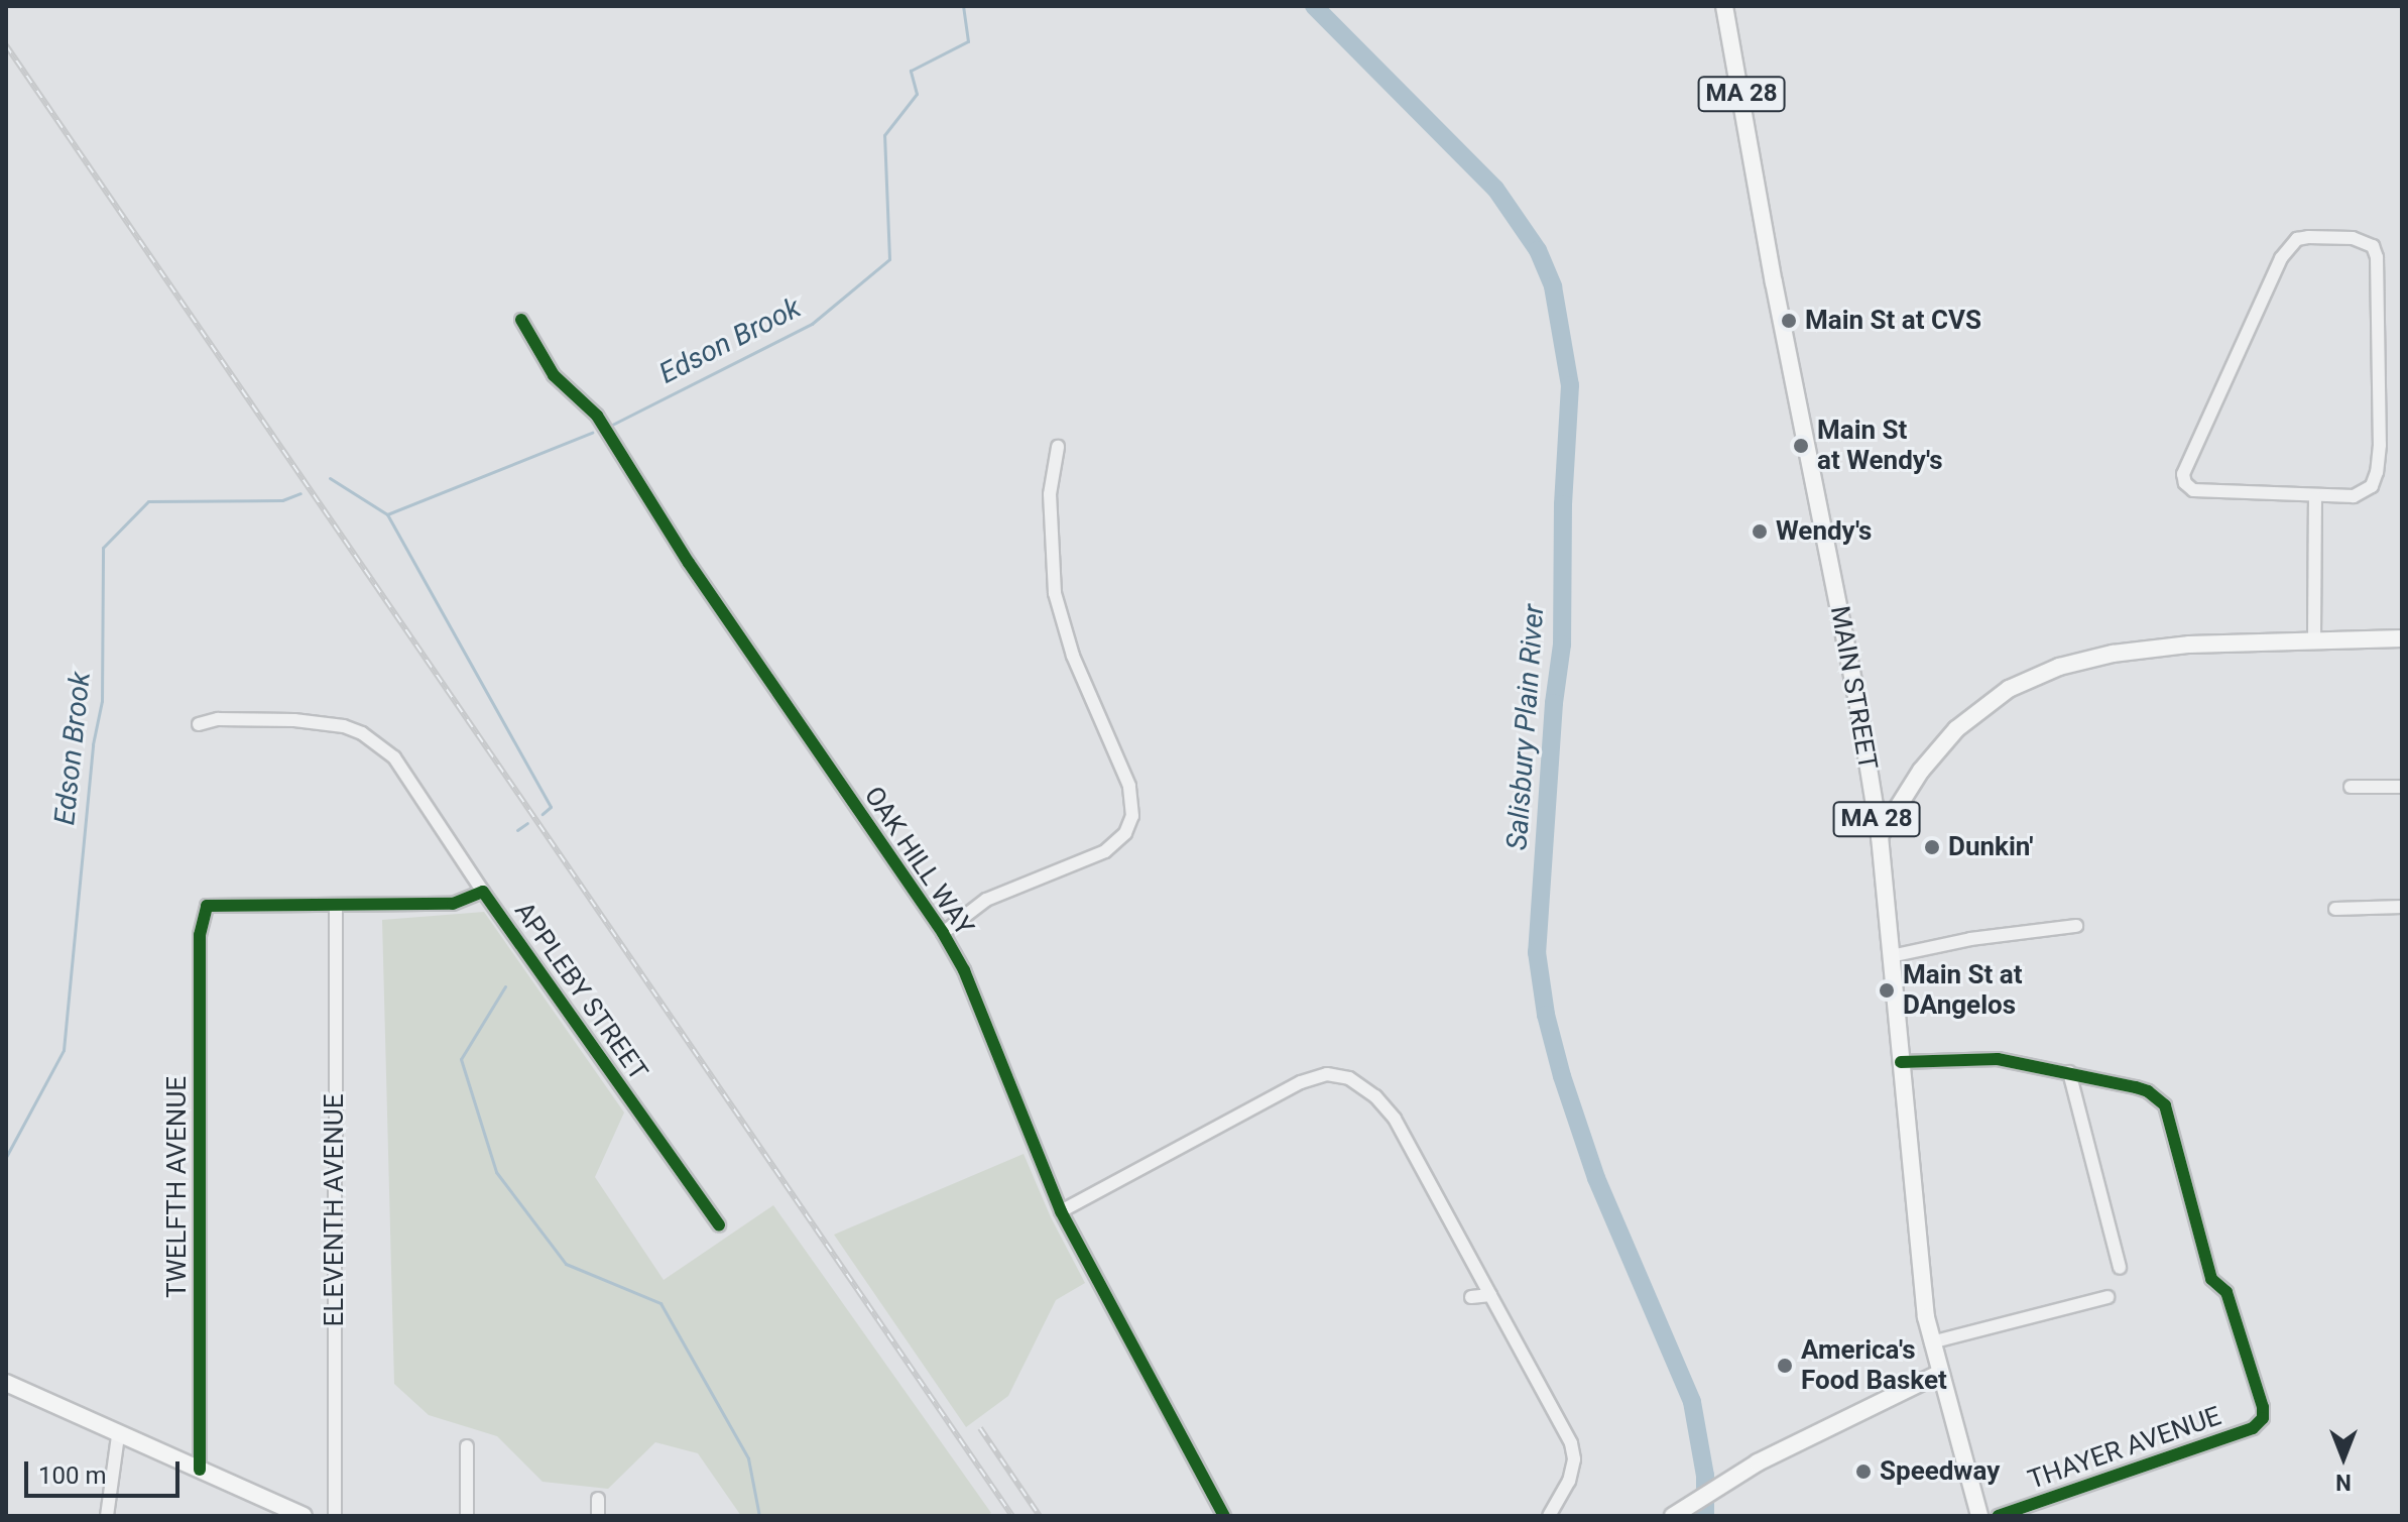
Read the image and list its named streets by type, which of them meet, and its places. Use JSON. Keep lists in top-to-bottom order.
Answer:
{
  "streets": {
    "main road": ["MA 28", "MAIN STREET"],
    "street": [
      "OAK HILL WAY",
      "APPLEBY STREET",
      "TWELFTH AVENUE",
      "ELEVENTH AVENUE",
      "THAYER AVENUE"
    ]
  },
  "crossings": [
    ["APPLEBY STREET", "TWELFTH AVENUE"],
    ["APPLEBY STREET", "ELEVENTH AVENUE"]
  ],
  "water": ["Edson Brook", "Salisbury Plain River"],
  "places": [
    "Main St at CVS",
    "Main St at Wendy's",
    "Wendy's",
    "Dunkin'",
    "Main St at DAngelos",
    "America's Food Basket",
    "Speedway"
  ],
  "scale_bar": "100 m",
  "north": "bottom"
}
